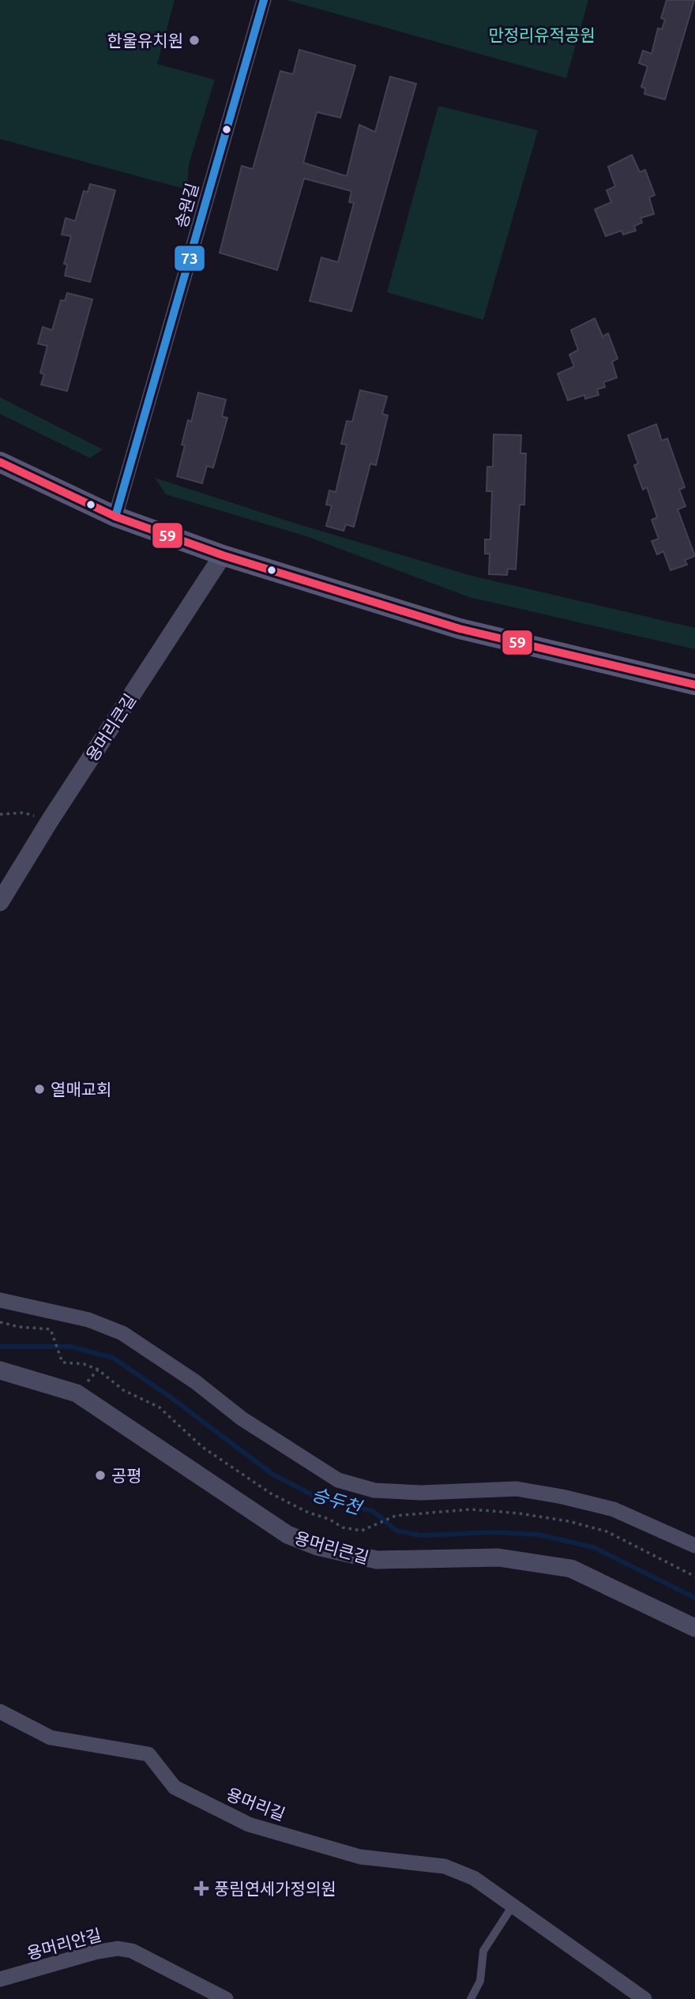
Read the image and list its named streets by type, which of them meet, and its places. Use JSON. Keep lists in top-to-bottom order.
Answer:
{
  "streets": {
    "street": [
      "송원길",
      "용머리큰길",
      "용머리길",
      "용머리안길"
    ]
  },
  "water": ["승두천"],
  "parks": ["만정리유적공원"],
  "places": {
    "other": ["한울유치원", "열매교회", "공평"],
    "health": ["풍림연세가정의원"]
  },
  "lines": ["transit line 73", "transit line 59"]
}
